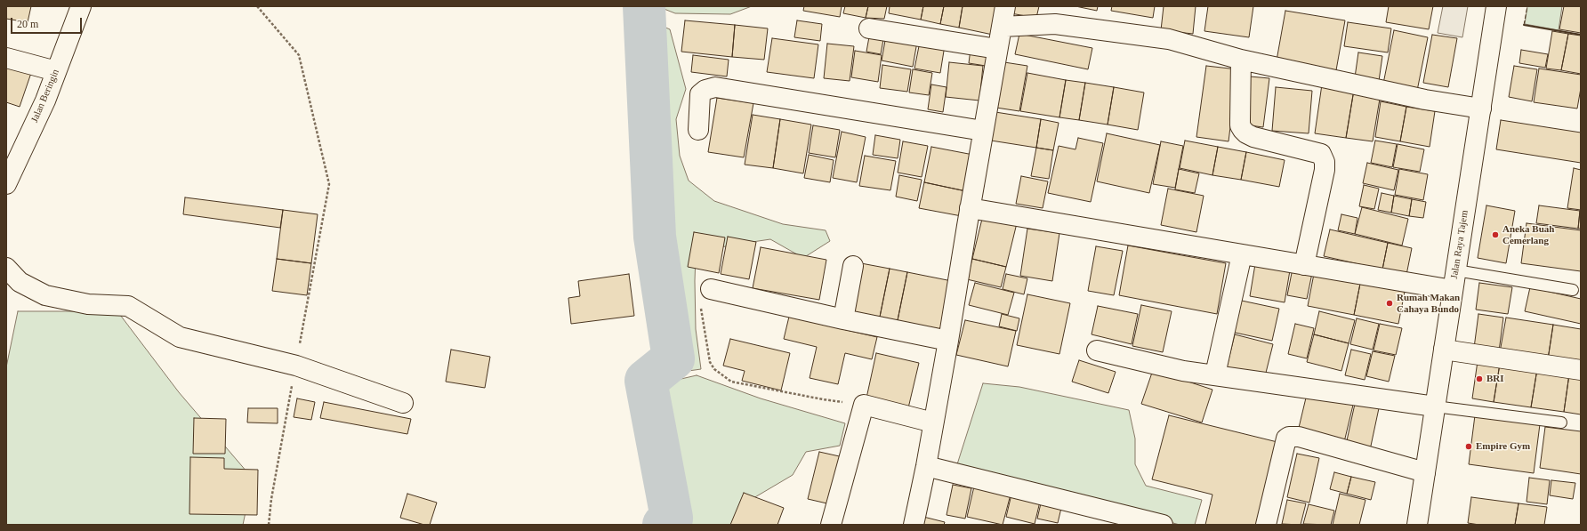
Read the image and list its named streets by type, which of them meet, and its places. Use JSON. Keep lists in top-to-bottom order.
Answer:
{
  "streets": {
    "street": ["Jalan Beringin", "Jalan Raya Tajem"]
  },
  "places": [
    "Aneka Buah Cemerlang",
    "Rumah Makan Cahaya Bundo",
    "BRI",
    "Empire Gym"
  ],
  "scale_bar": "20 m"
}
